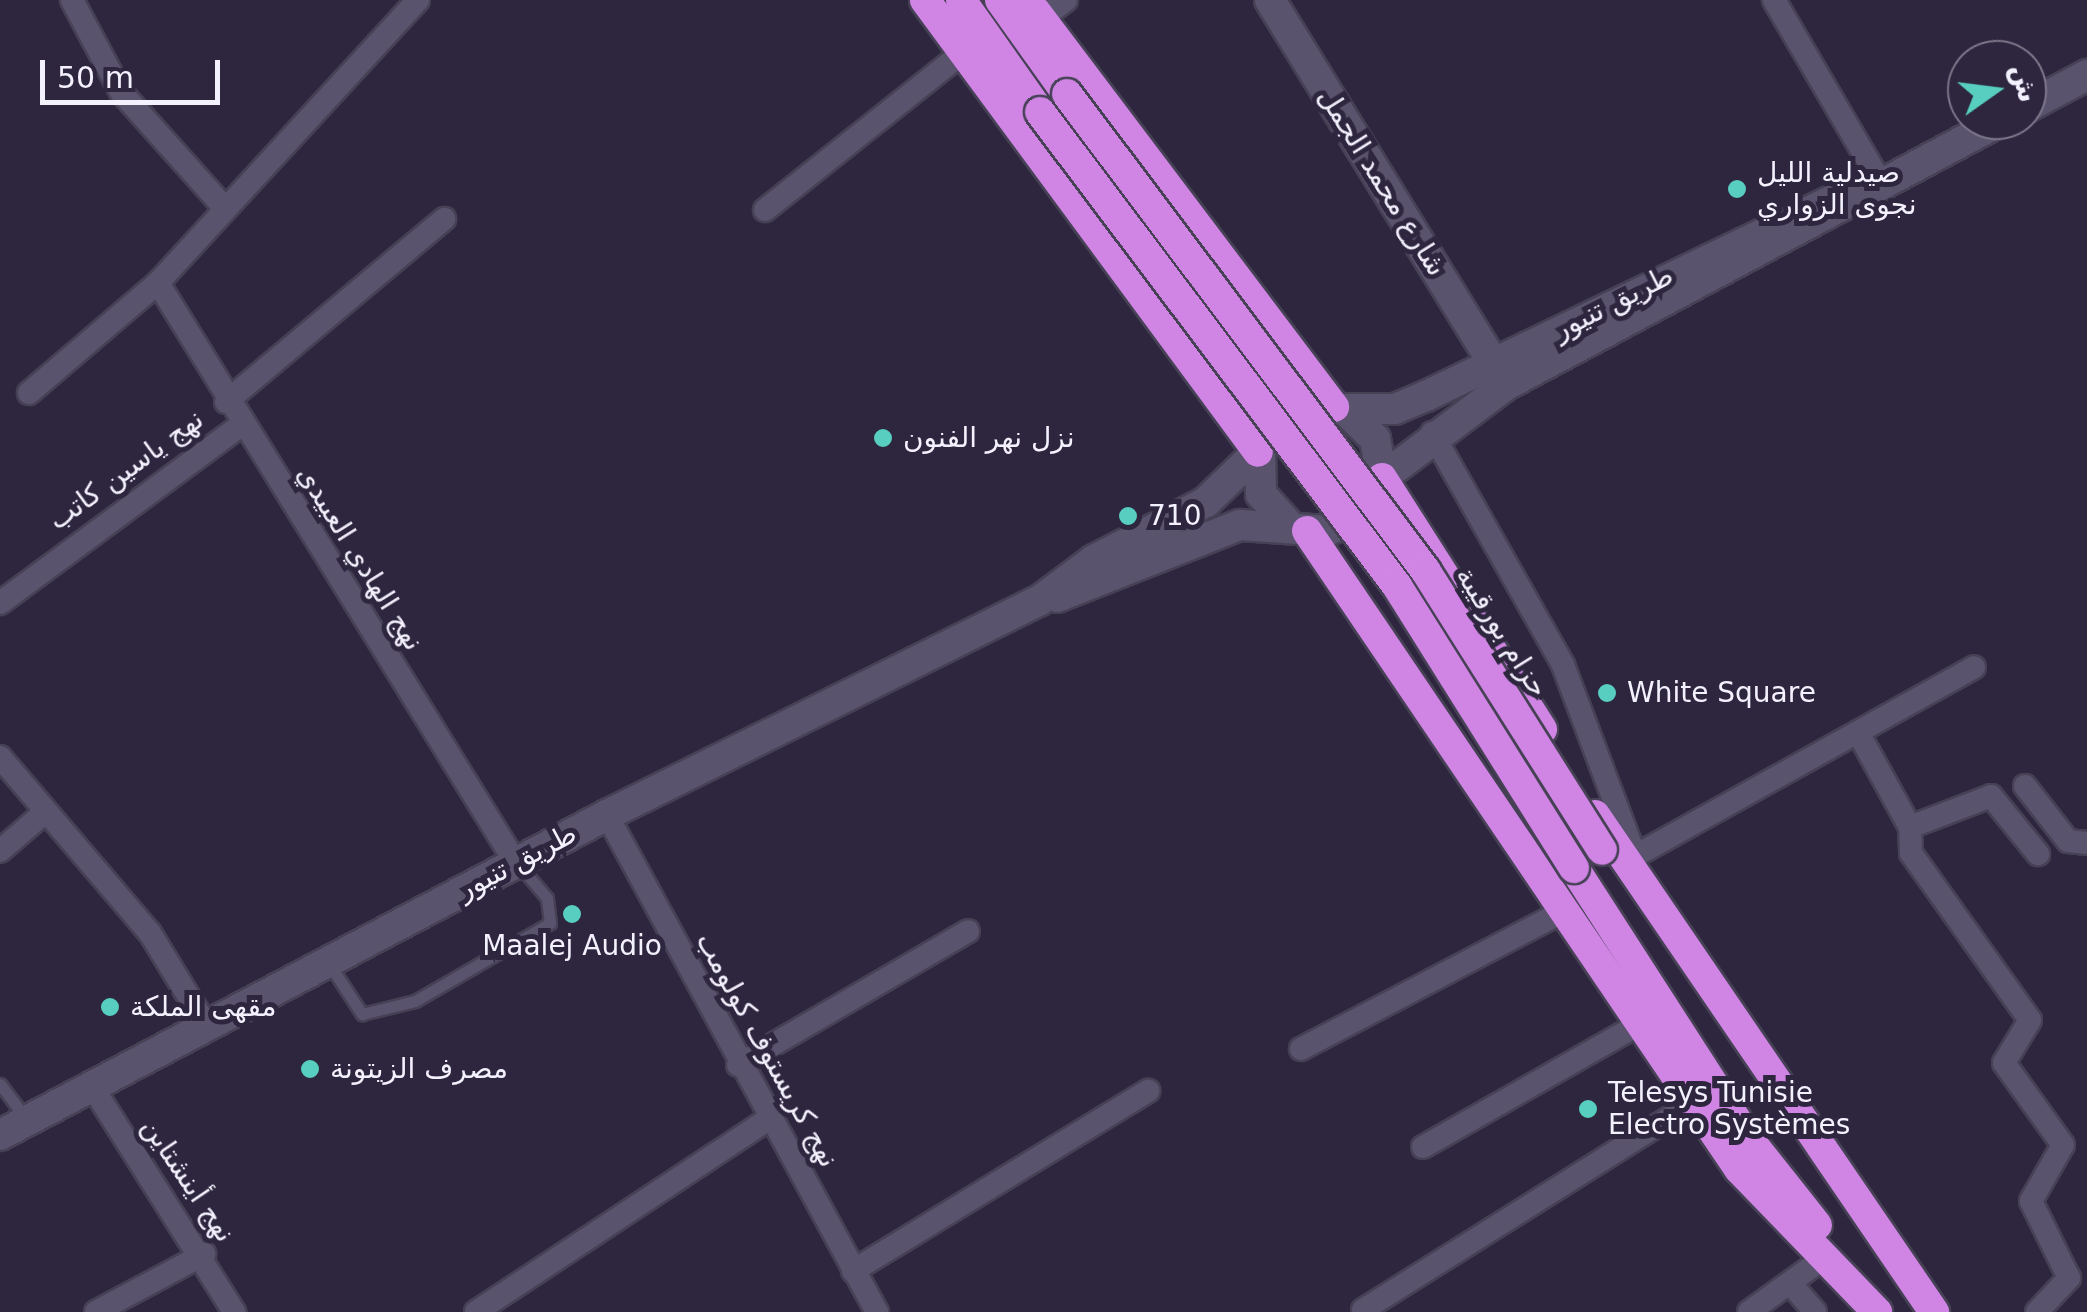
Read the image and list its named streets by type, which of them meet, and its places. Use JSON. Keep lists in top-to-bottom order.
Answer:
{
  "streets": {
    "highway": ["حزام بورقيبة"],
    "main road": ["شارع محمد الجمل", "طريق تنيور"],
    "street": [
      "نهج ياسين كاتب",
      "نهج الهادي العبيدي",
      "نهج كريستوف كولومب",
      "نهج أينشتاين"
    ]
  },
  "crossings": [
    ["شارع محمد الجمل", "طريق تنيور"],
    ["طريق تنيور", "نهج الهادي العبيدي"],
    ["طريق تنيور", "نهج كريستوف كولومب"],
    ["طريق تنيور", "نهج أينشتاين"],
    ["نهج ياسين كاتب", "نهج الهادي العبيدي"]
  ],
  "places": [
    "صيدلية الليل نجوى الزواري",
    "نزل نهر الفنون",
    "710",
    "White Square",
    "Maalej Audio",
    "مقهى الملكة",
    "مصرف الزيتونة",
    "Telesys Tunisie Electro Systèmes"
  ],
  "scale_bar": "50 m",
  "north": "right"
}
